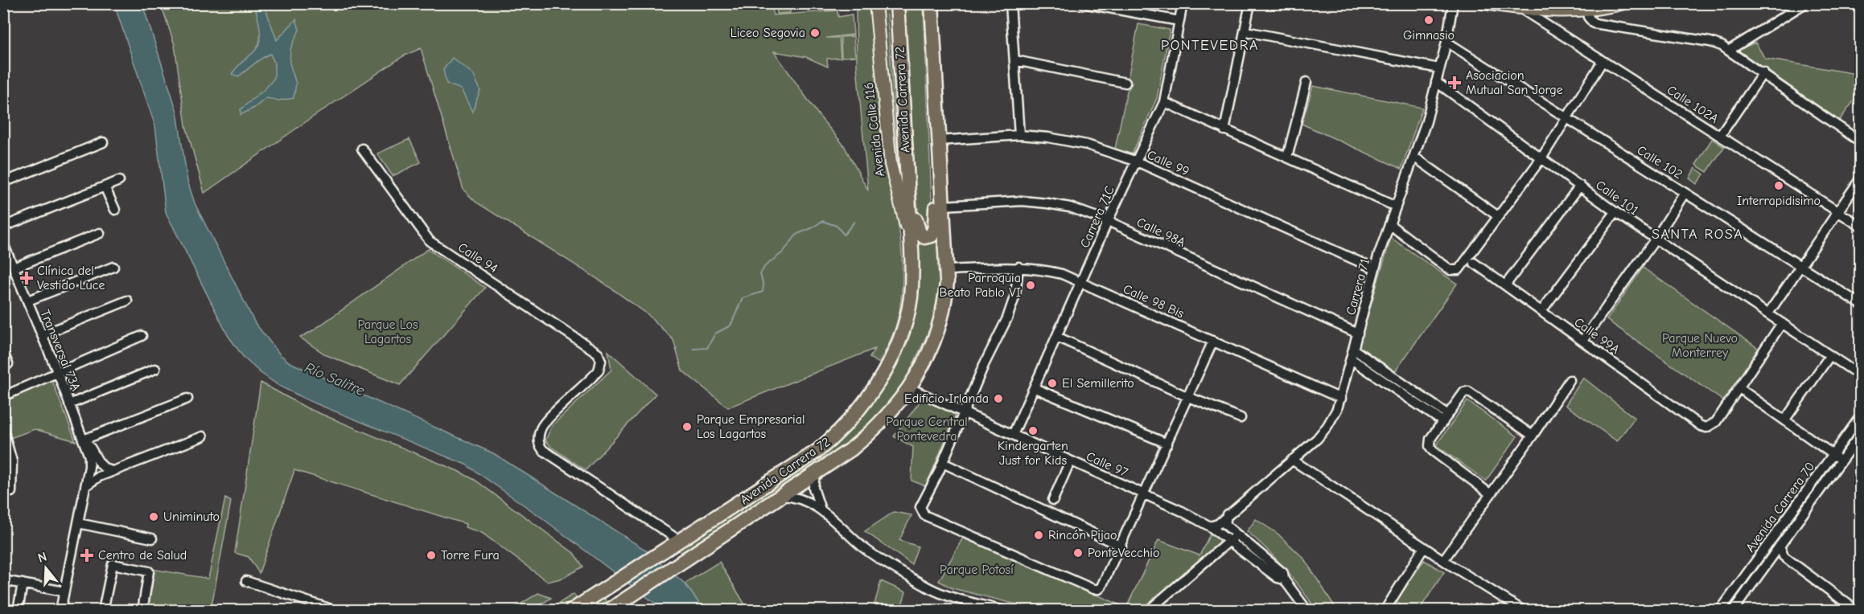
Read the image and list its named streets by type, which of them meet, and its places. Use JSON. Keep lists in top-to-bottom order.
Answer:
{
  "streets": {
    "highway": ["Avenida Carrera 72"],
    "main road": ["Avenida Calle 116"],
    "street": [
      "Calle 102A",
      "Calle 102",
      "Calle 99",
      "Calle 101",
      "Carrera 71C",
      "Calle 98A",
      "Calle 94",
      "Carrera 71",
      "Calle 98 Bis",
      "Calle 99A",
      "Transversal 73A",
      "Calle 97",
      "Avenida Carrera 70"
    ]
  },
  "crossings": [
    ["Avenida Carrera 72", "Avenida Calle 116"],
    ["Avenida Carrera 72", "Calle 99"],
    ["Avenida Carrera 72", "Calle 98A"],
    ["Avenida Carrera 72", "Calle 94"],
    ["Avenida Carrera 72", "Calle 98 Bis"],
    ["Avenida Carrera 72", "Calle 97"],
    ["Calle 102", "Carrera 71"],
    ["Calle 99", "Carrera 71C"],
    ["Calle 99", "Carrera 71"],
    ["Calle 101", "Carrera 71"],
    ["Carrera 71C", "Calle 98A"],
    ["Carrera 71C", "Calle 98 Bis"],
    ["Carrera 71C", "Calle 97"],
    ["Calle 98A", "Carrera 71"],
    ["Carrera 71", "Calle 98 Bis"],
    ["Carrera 71", "Calle 97"]
  ],
  "districts": ["PONTEVEDRA", "SANTA ROSA"],
  "water": ["Río Salitre"],
  "parks": [
    "Parque Los Lagartos",
    "Parque Nuevo Monterrey",
    "Parque Central Pontevedra",
    "Parque Potosí"
  ],
  "places": {
    "other": [
      "Gimnasio",
      "Liceo Segovia",
      "Interrapidisimo",
      "Parroquia Beato Pablo VI",
      "El Semillerito",
      "Edificio Irlanda",
      "Parque Empresarial Los Lagartos",
      "Kindergarten Just for Kids",
      "Uniminuto",
      "Rincón Pijao",
      "PonteVecchio",
      "Torre Fura"
    ],
    "health": ["Asociacion Mutual San Jorge", "Clínica del Vestido Luce", "Centro de Salud"]
  },
  "north": "top"
}
